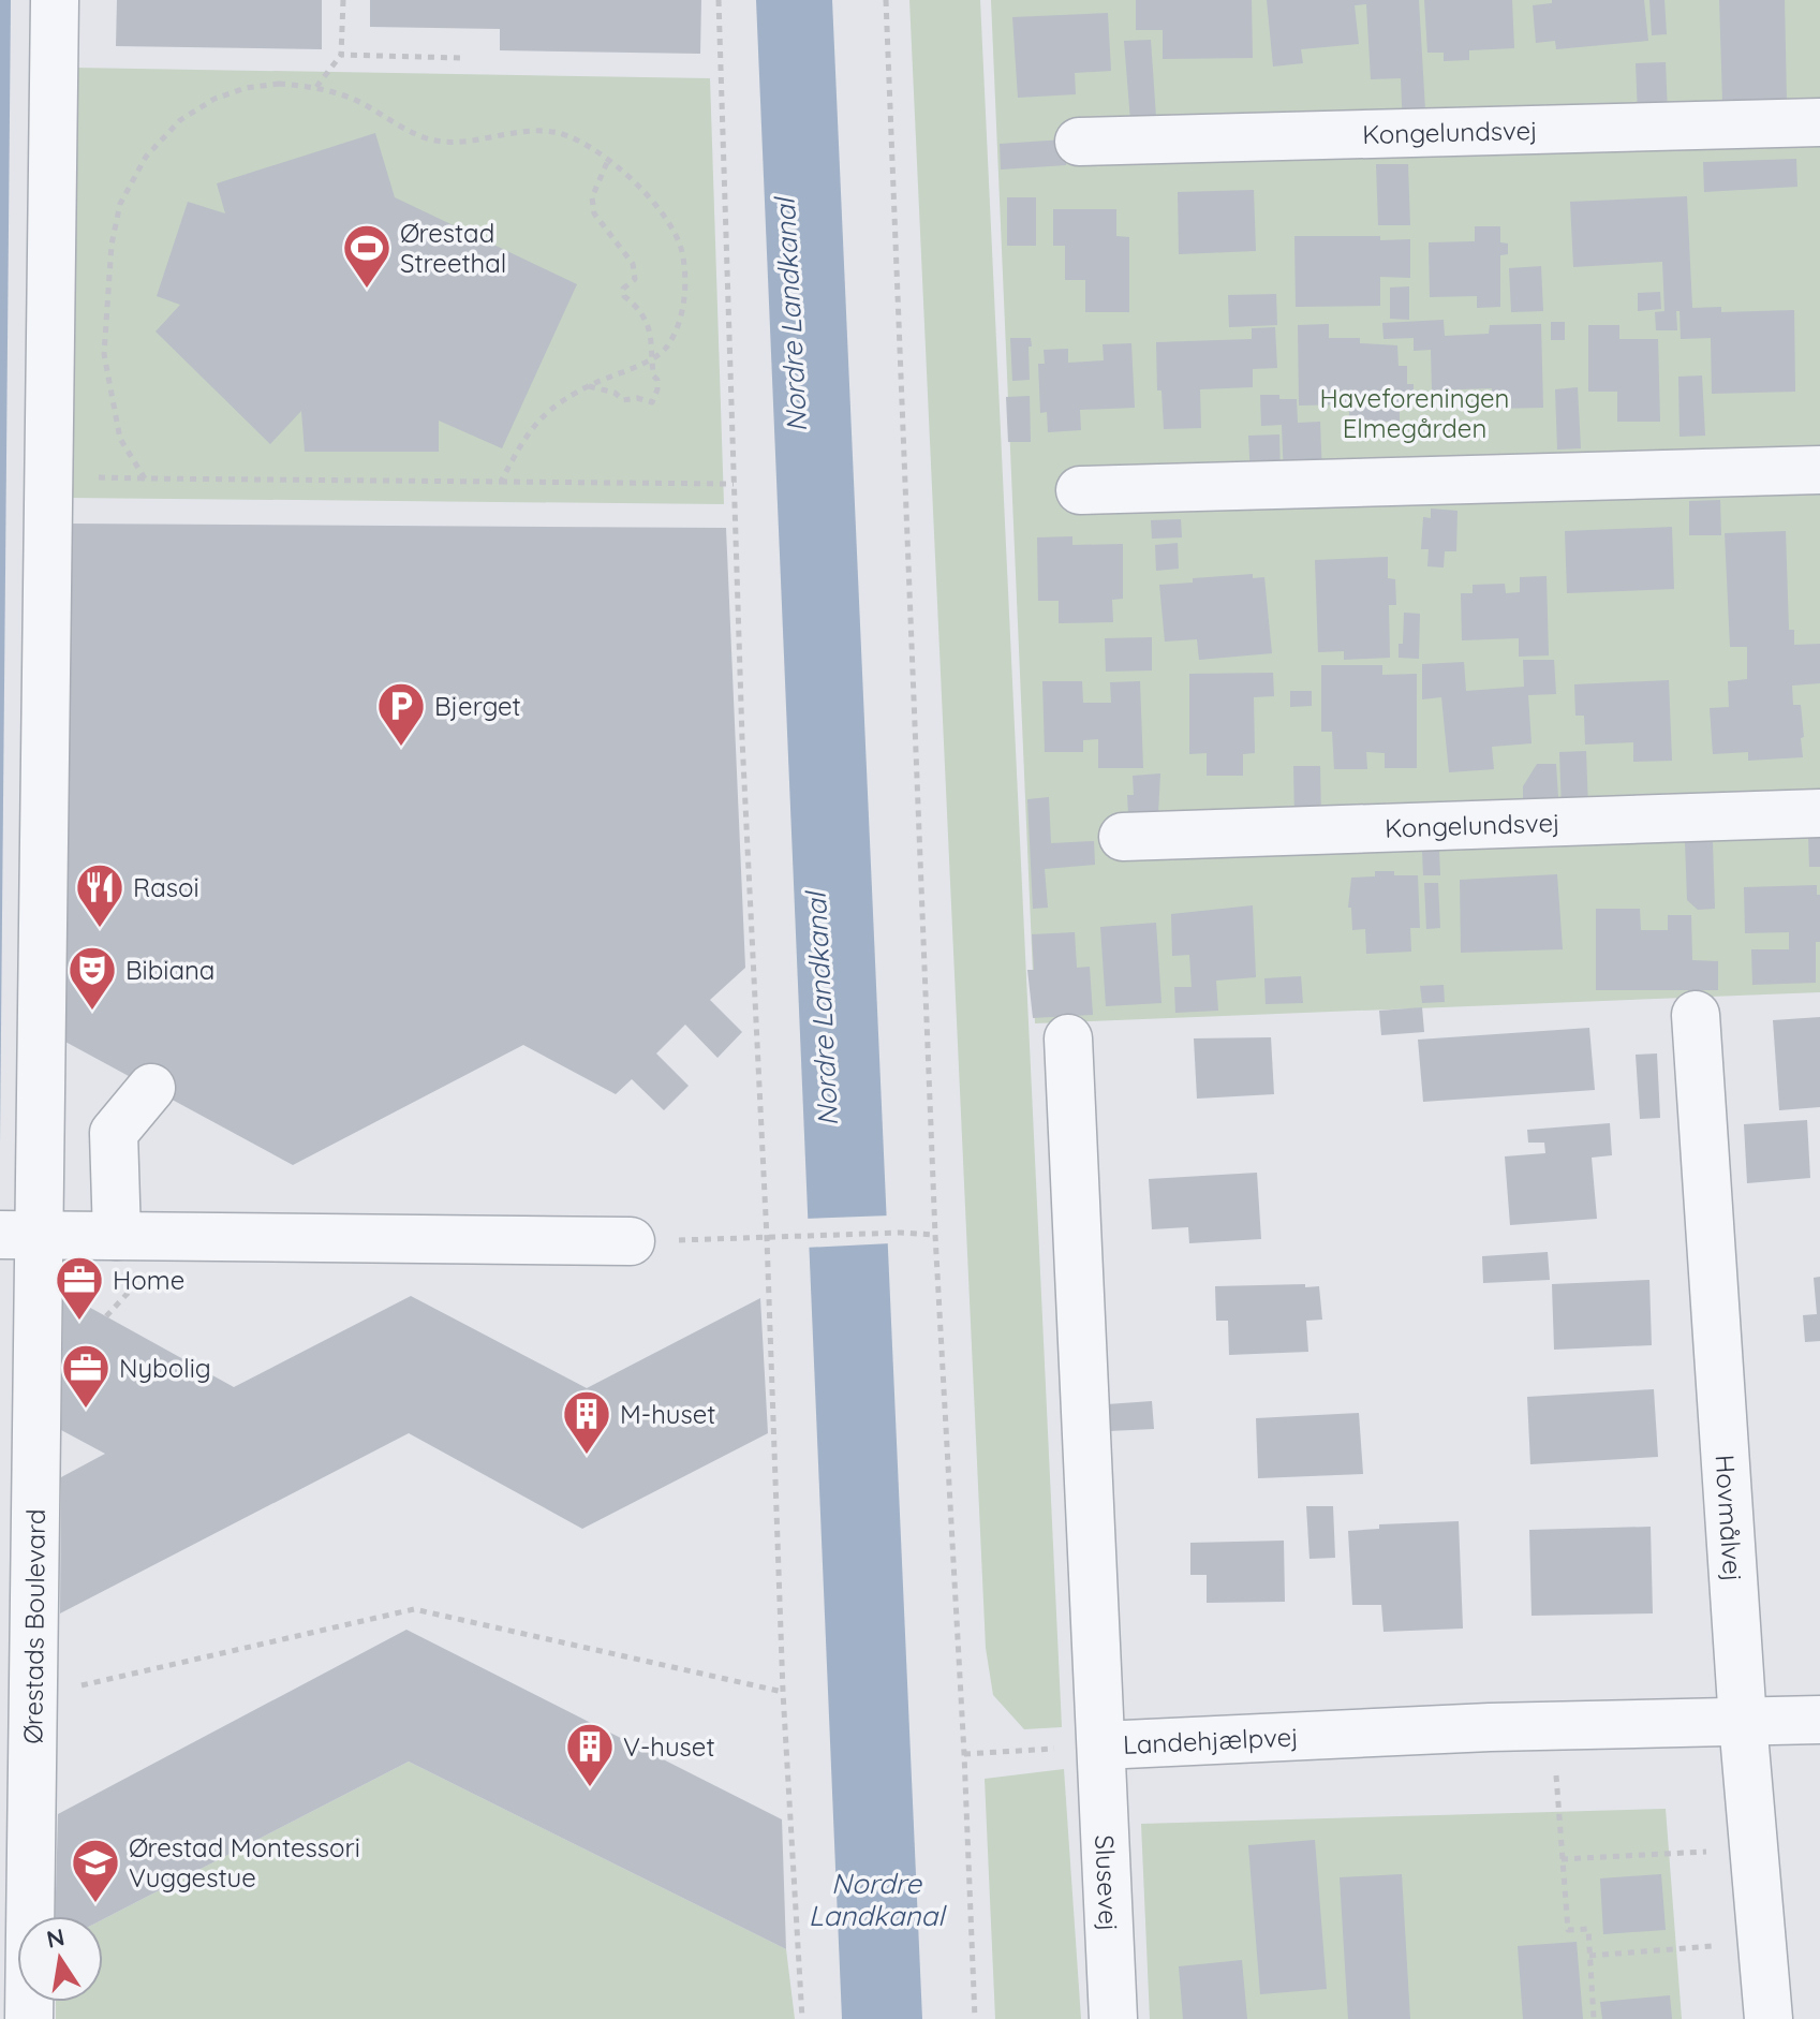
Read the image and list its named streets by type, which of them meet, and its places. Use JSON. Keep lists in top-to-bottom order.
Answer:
{
  "streets": {
    "street": [
      "Kongelundsvej",
      "Hovmålvej",
      "Ørestads Boulevard",
      "Landehjælpvej",
      "Slusevej"
    ]
  },
  "crossings": [
    ["Hovmålvej", "Landehjælpvej"],
    ["Landehjælpvej", "Slusevej"]
  ],
  "water": ["Nordre Landkanal"],
  "parks": ["Haveforeningen Elmegården"],
  "places": {
    "sports": ["Ørestad Streethal"],
    "parking": ["Bjerget"],
    "restaurant": ["Rasoi"],
    "theatre": ["Bibiana"],
    "office": ["Home", "Nybolig"],
    "building": ["M-huset", "V-huset"],
    "school or university": ["Ørestad Montessori Vuggestue"]
  },
  "north": "top"
}
